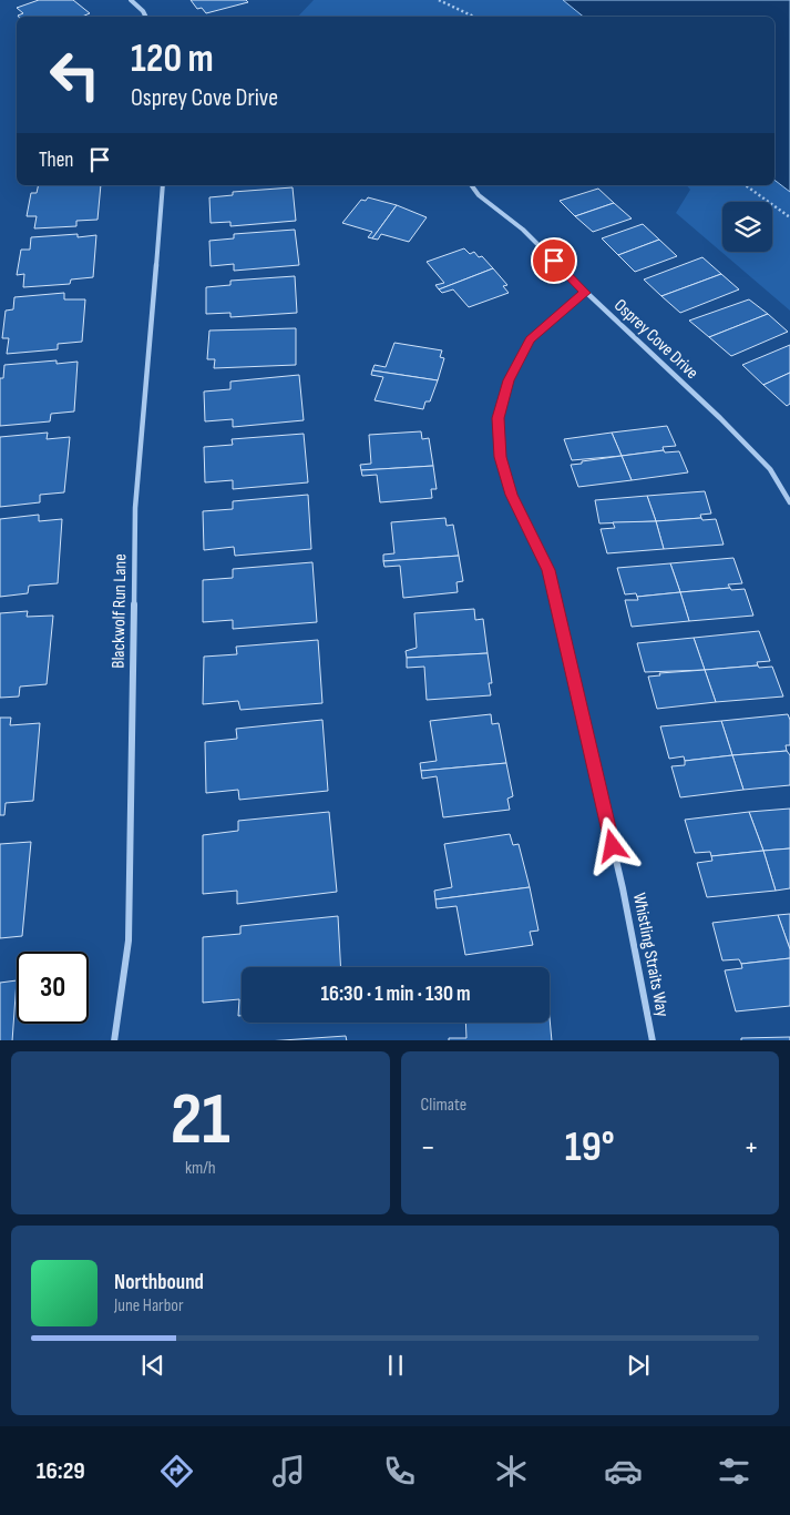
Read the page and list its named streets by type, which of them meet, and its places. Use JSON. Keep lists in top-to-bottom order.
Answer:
{
  "streets": {
    "street": ["Osprey Cove Drive", "Blackwolf Run Lane", "Whistling Straits Way"]
  },
  "crossings": [
    ["Osprey Cove Drive", "Whistling Straits Way"]
  ],
  "page": {
    "turn": ["120 m", "Osprey Cove Drive"],
    "then": "Then",
    "limit": "30",
    "trip": "16:30 · 1 min · 130 m",
    "tile": [
      ["21", "km/h"],
      "Climate"
    ],
    "heat": ["−", "19°", "+"],
    "song": ["Northbound", "June Harbor"],
    "tabs": "16:29"
  }
}
